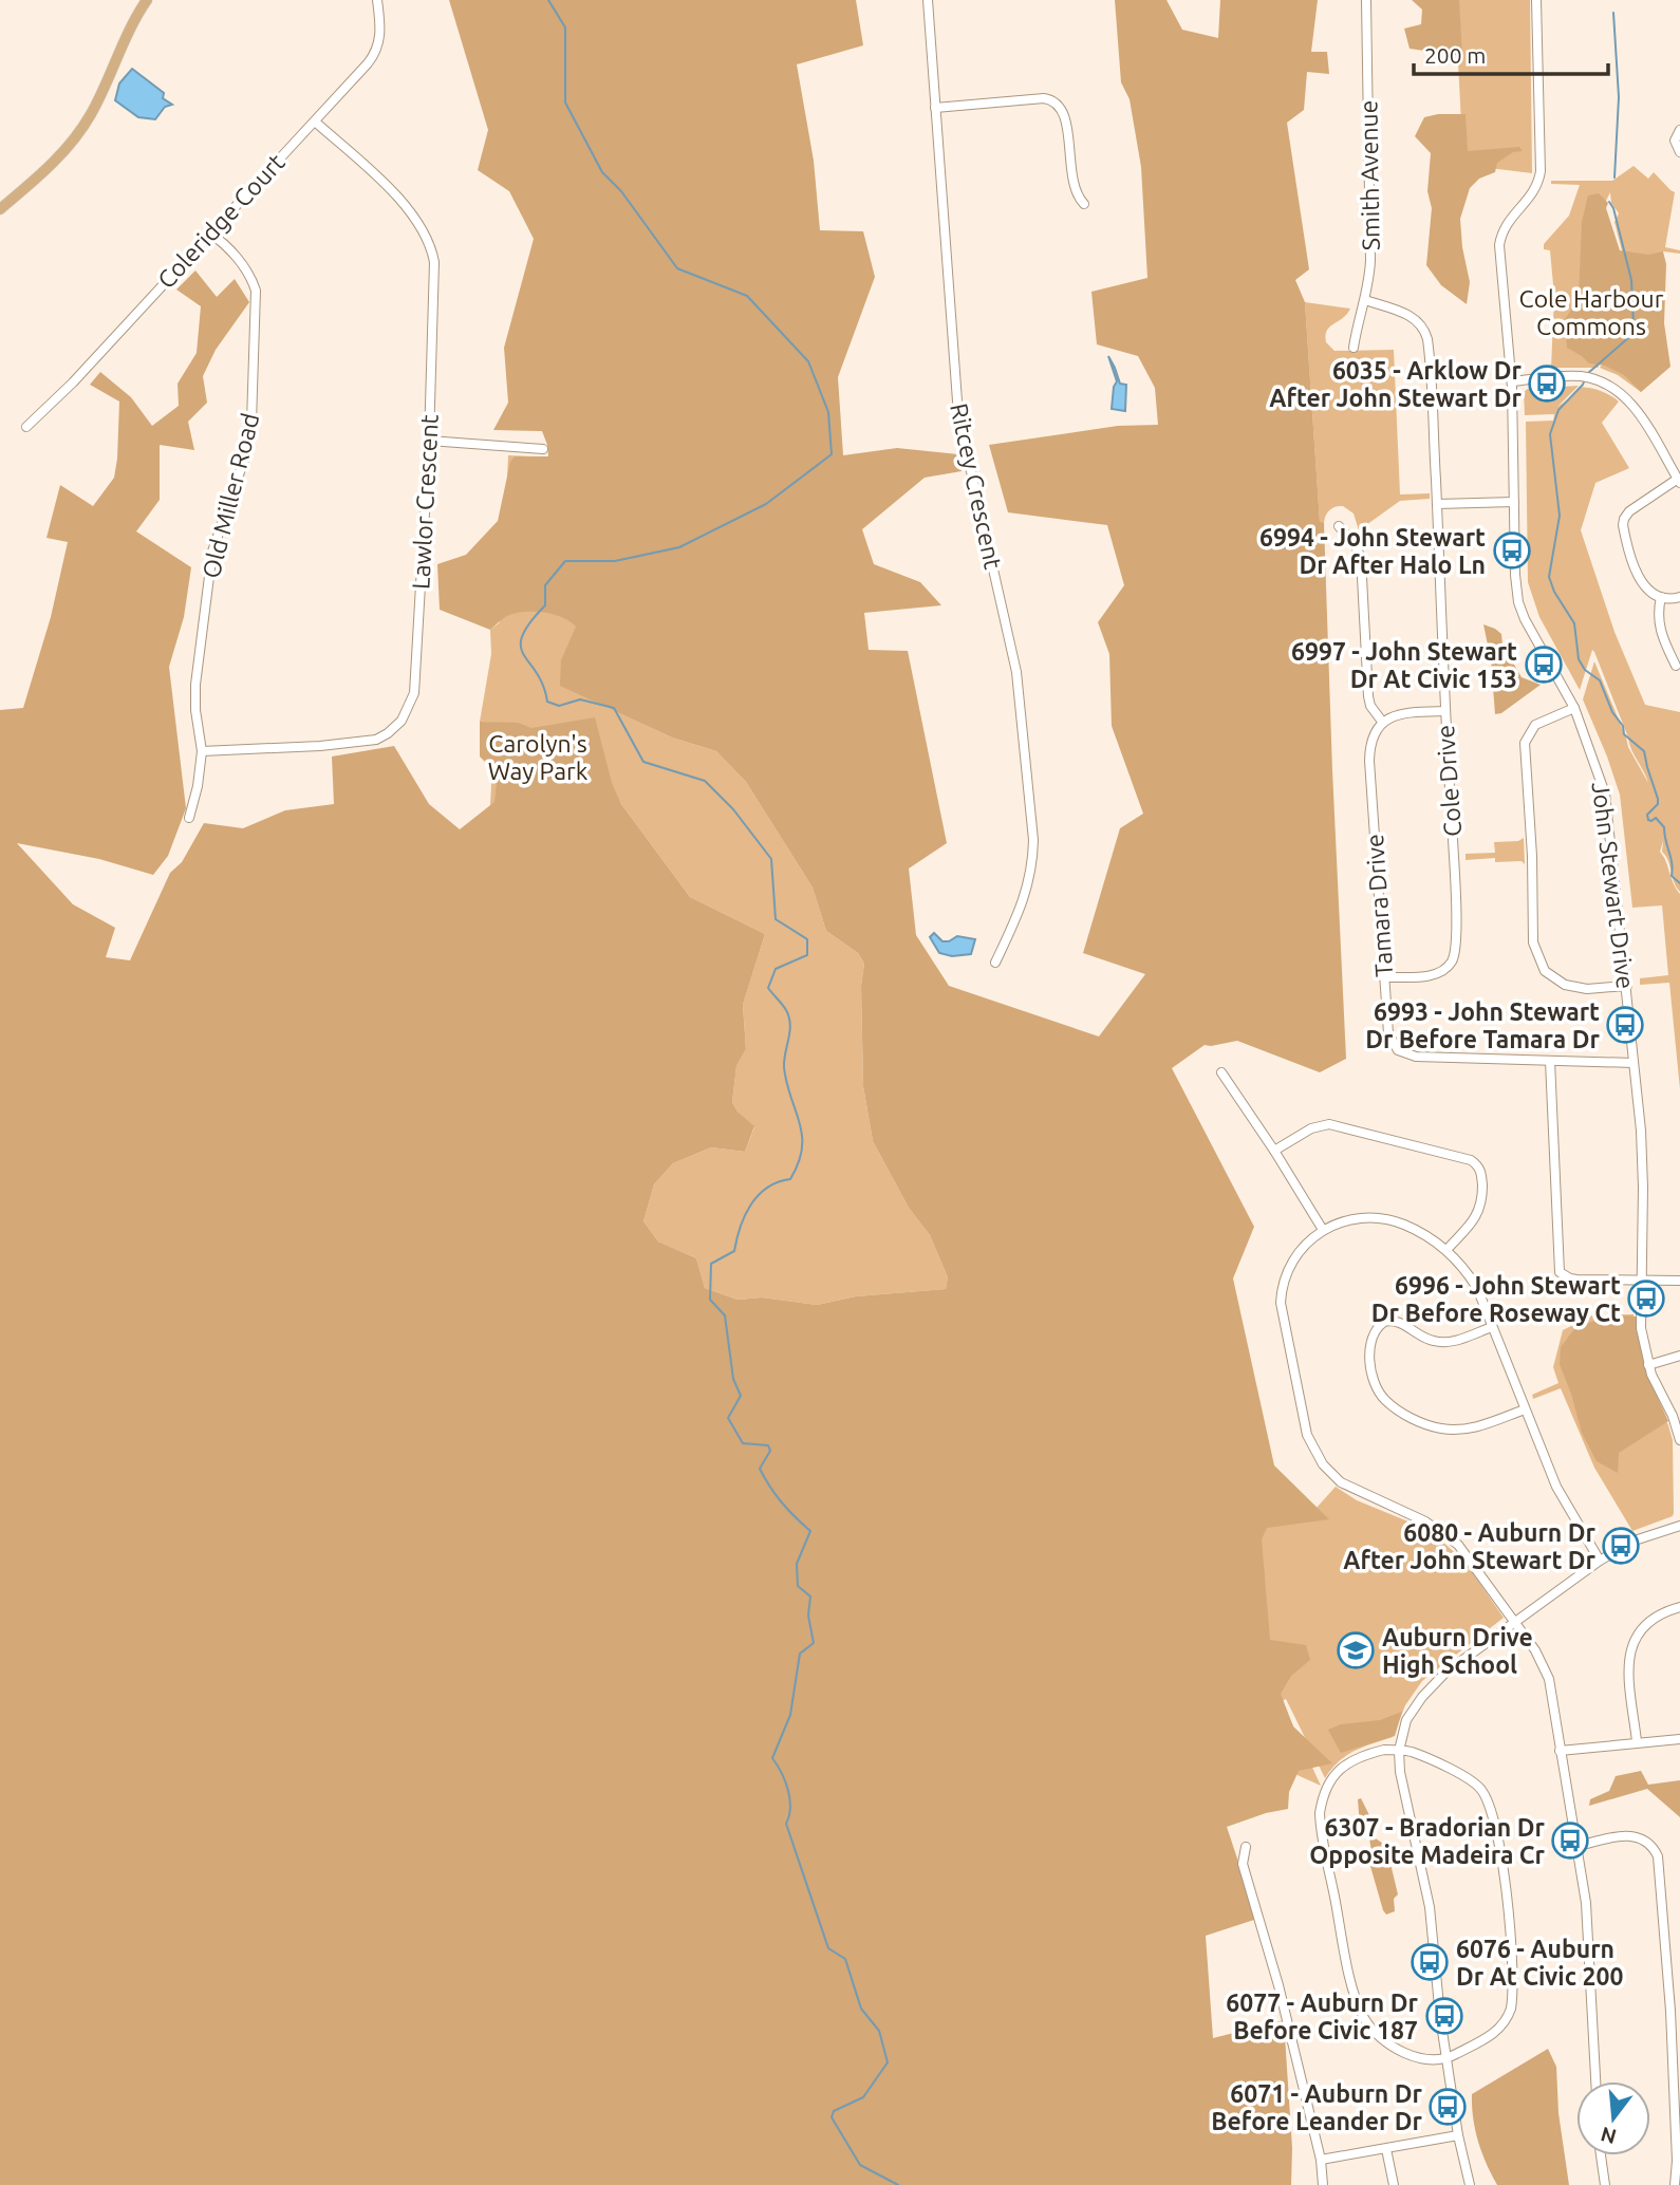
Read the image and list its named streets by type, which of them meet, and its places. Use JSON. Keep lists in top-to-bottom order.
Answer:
{
  "streets": {
    "street": [
      "Smith Avenue",
      "Coleridge Court",
      "Ritcey Crescent",
      "Old Miller Road",
      "Lawlor Crescent",
      "Cole Drive",
      "John Stewart Drive",
      "Tamara Drive"
    ]
  },
  "crossings": [
    ["Smith Avenue", "Cole Drive"],
    ["Coleridge Court", "Old Miller Road"],
    ["Coleridge Court", "Lawlor Crescent"],
    ["Old Miller Road", "Lawlor Crescent"],
    ["Cole Drive", "Tamara Drive"],
    ["John Stewart Drive", "Tamara Drive"]
  ],
  "parks": ["Cole Harbour Commons", "Carolyn's Way Park"],
  "places": {
    "bus stop": [
      "6035 - Arklow Dr After John Stewart Dr",
      "6994 - John Stewart Dr After Halo Ln",
      "6997 - John Stewart Dr At Civic 153",
      "6993 - John Stewart Dr Before Tamara Dr",
      "6996 - John Stewart Dr Before Roseway Ct",
      "6080 - Auburn Dr After John Stewart Dr",
      "6307 - Bradorian Dr Opposite Madeira Cr",
      "6076 - Auburn Dr At Civic 200",
      "6077 - Auburn Dr Before Civic 187",
      "6071 - Auburn Dr Before Leander Dr"
    ],
    "school or university": ["Auburn Drive High School"]
  },
  "scale_bar": "200 m",
  "north": "bottom"
}
